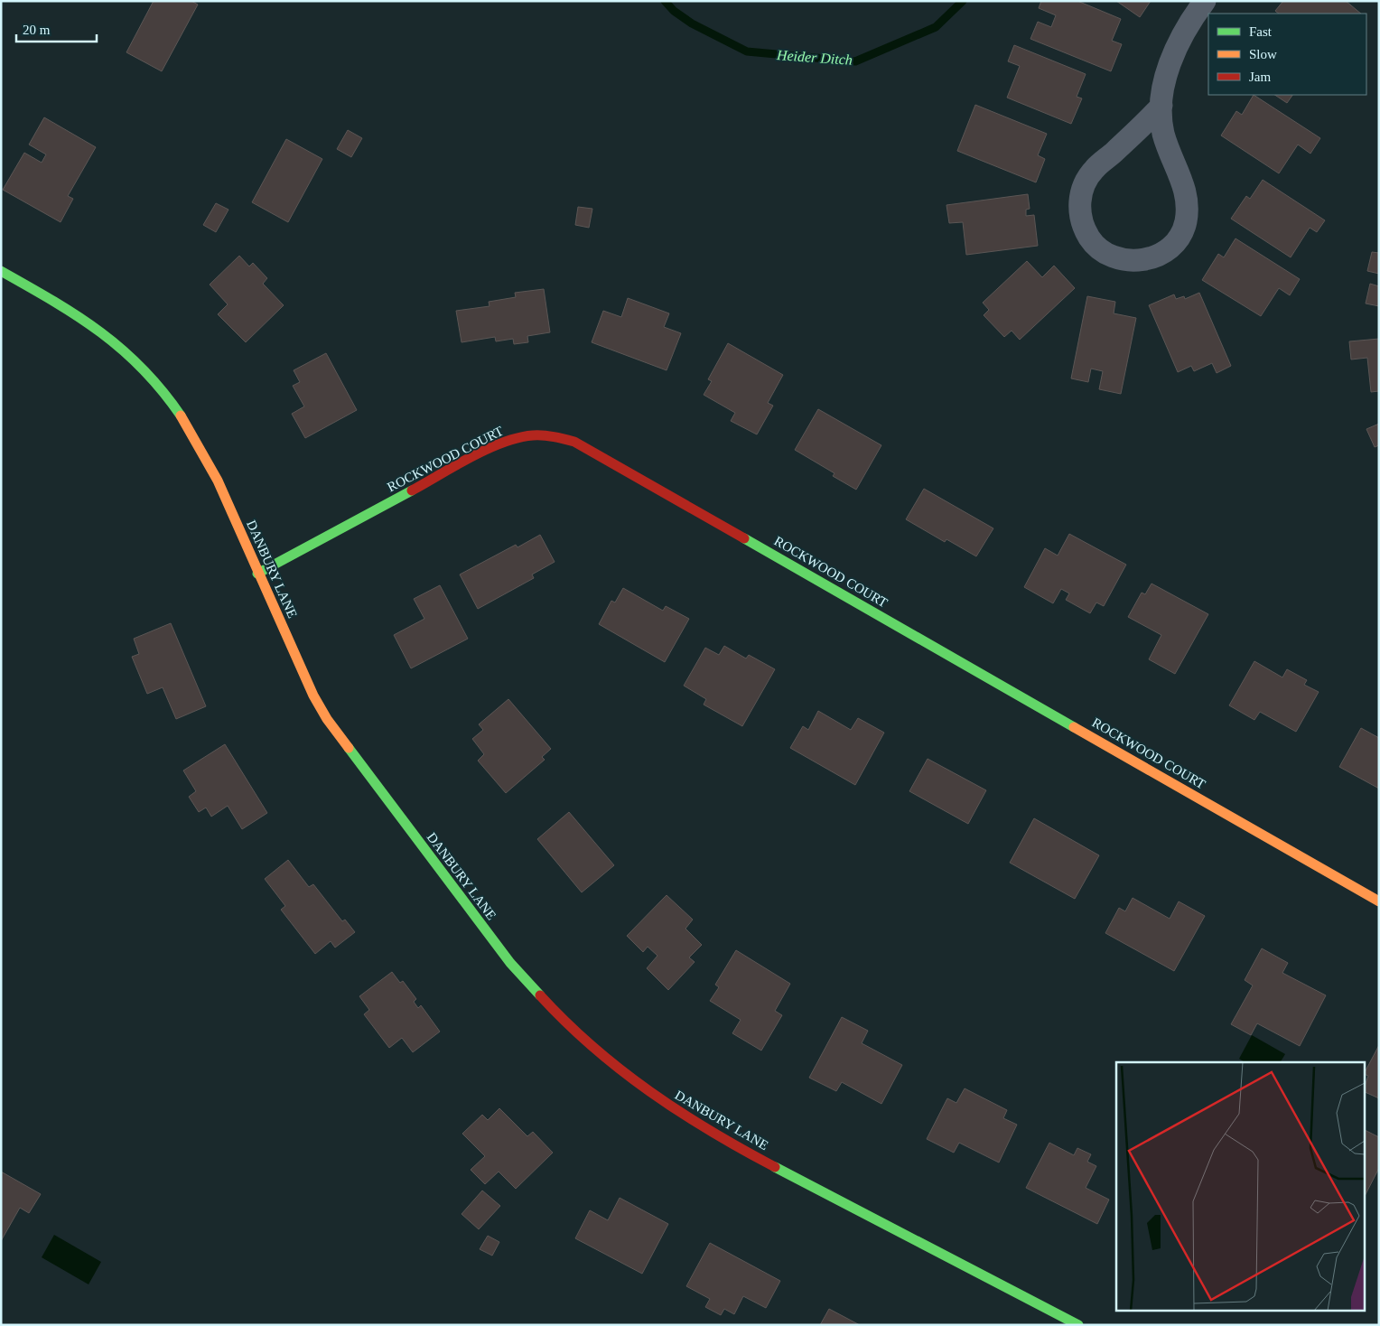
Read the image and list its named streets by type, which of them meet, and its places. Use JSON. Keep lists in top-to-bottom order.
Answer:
{
  "streets": {
    "street": ["ROCKWOOD COURT", "DANBURY LANE"]
  },
  "crossings": [
    ["ROCKWOOD COURT", "DANBURY LANE"]
  ],
  "water": ["Heider Ditch"],
  "legend": ["Fast", "Slow", "Jam"],
  "scale_bar": "20 m"
}
